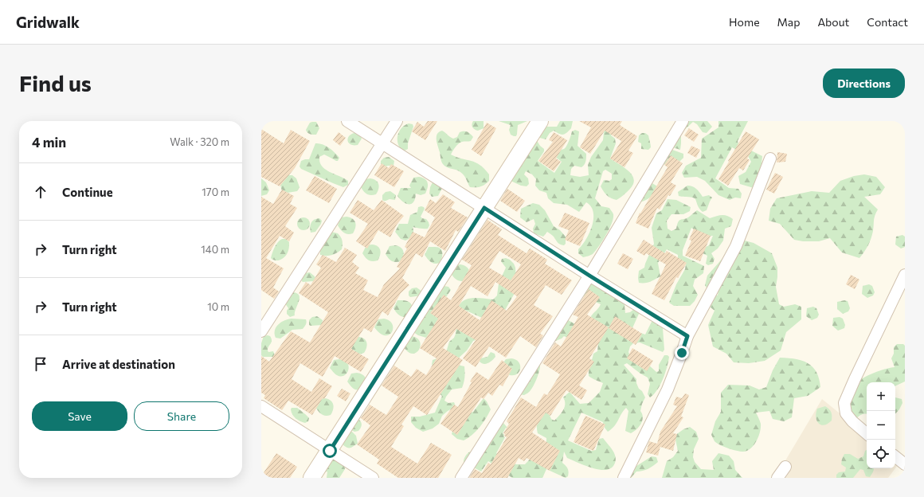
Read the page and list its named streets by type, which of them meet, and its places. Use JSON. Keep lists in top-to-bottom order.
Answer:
{
  "page": {
    "header": "Gridwalk",
    "nav": [
      "Home",
      "Map",
      "About",
      "Contact"
    ],
    "buttons": [
      "Directions",
      ["Save", "Share"]
    ],
    "title": "Find us",
    "heading": ["4 min", "Walk · 320 m"],
    "list": [
      ["Continue", "170 m"],
      ["Turn right", "140 m"],
      ["Turn right", "10 m"],
      "Arrive at destination"
    ],
    "map_buttons": ["+", "−"]
  }
}
